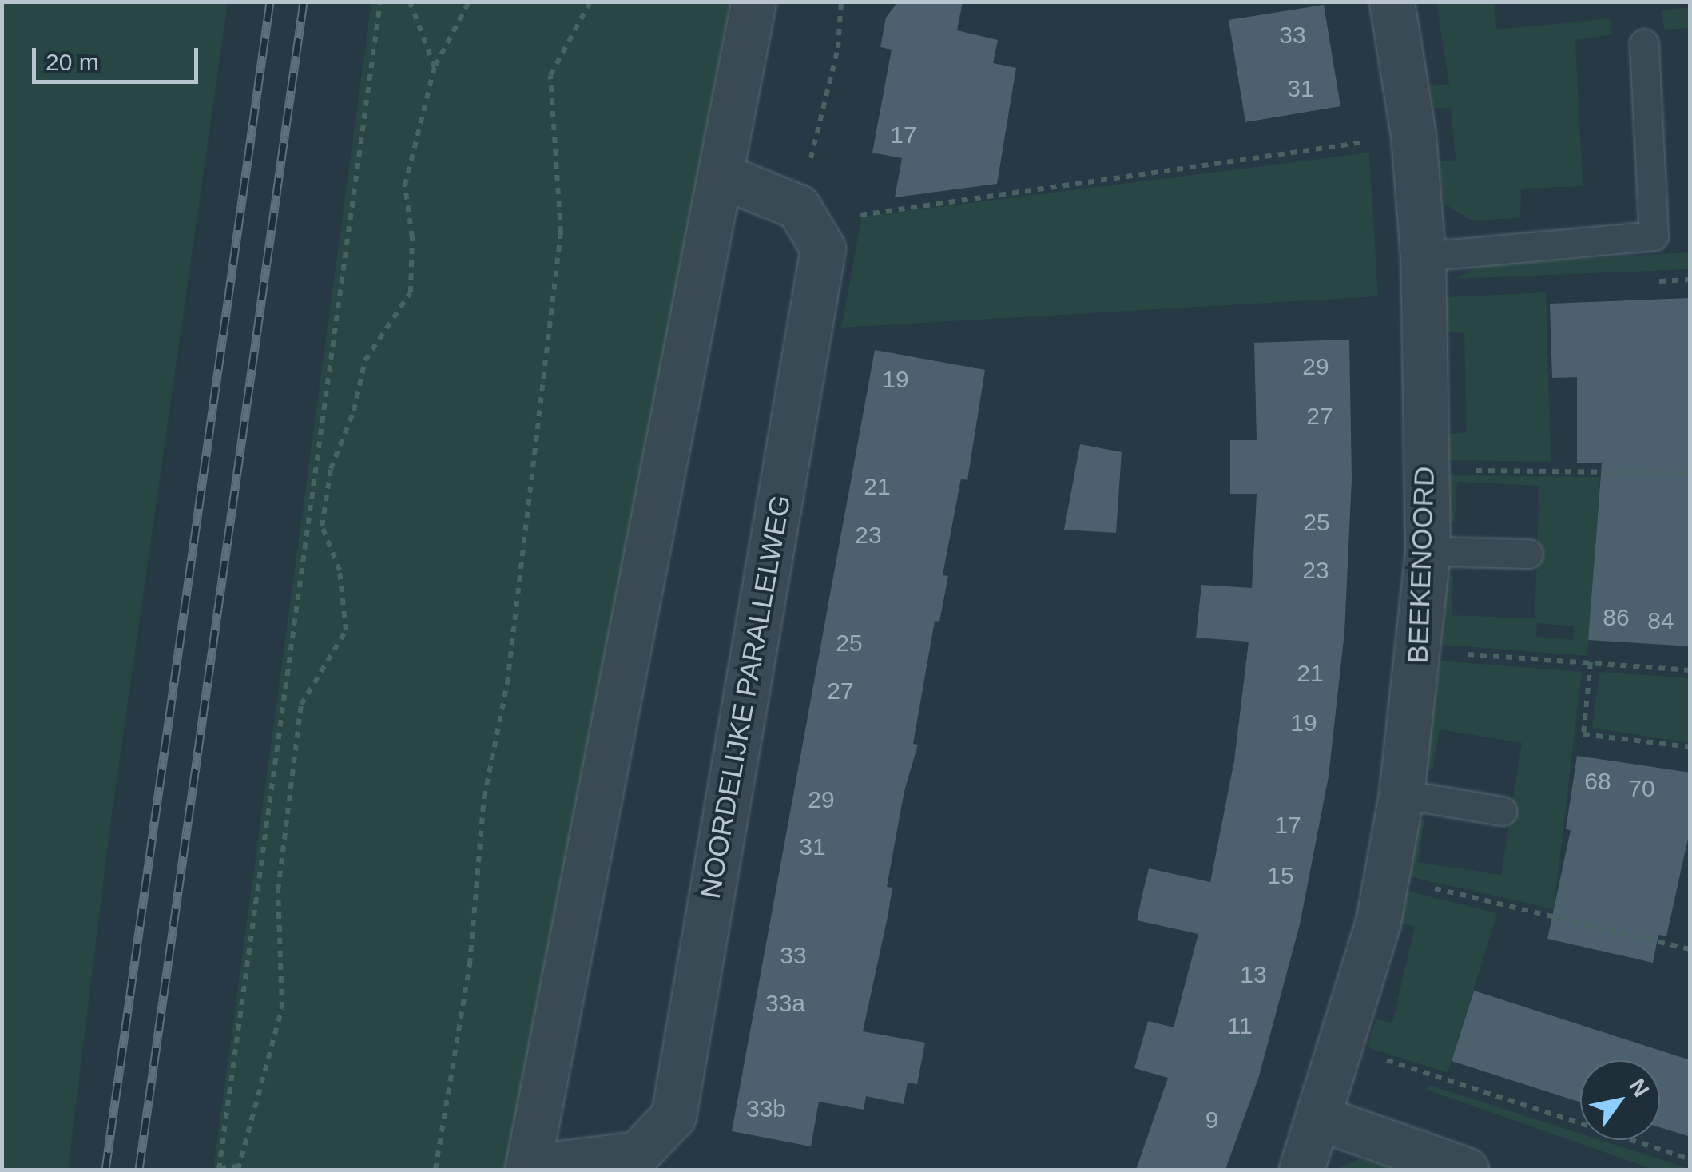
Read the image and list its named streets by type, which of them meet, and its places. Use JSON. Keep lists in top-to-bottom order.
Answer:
{
  "streets": {
    "street": ["BEEKENOORD", "NOORDELIJKE PARALLELWEG"]
  },
  "house_numbers": [
    "33",
    "31",
    "17",
    "29",
    "19",
    "27",
    "21",
    "25",
    "23",
    "23",
    "86",
    "84",
    "25",
    "21",
    "27",
    "19",
    "68",
    "70",
    "29",
    "17",
    "31",
    "15",
    "33",
    "13",
    "33a",
    "11",
    "33b",
    "9"
  ],
  "scale_bar": "20 m",
  "north": "top right"
}
